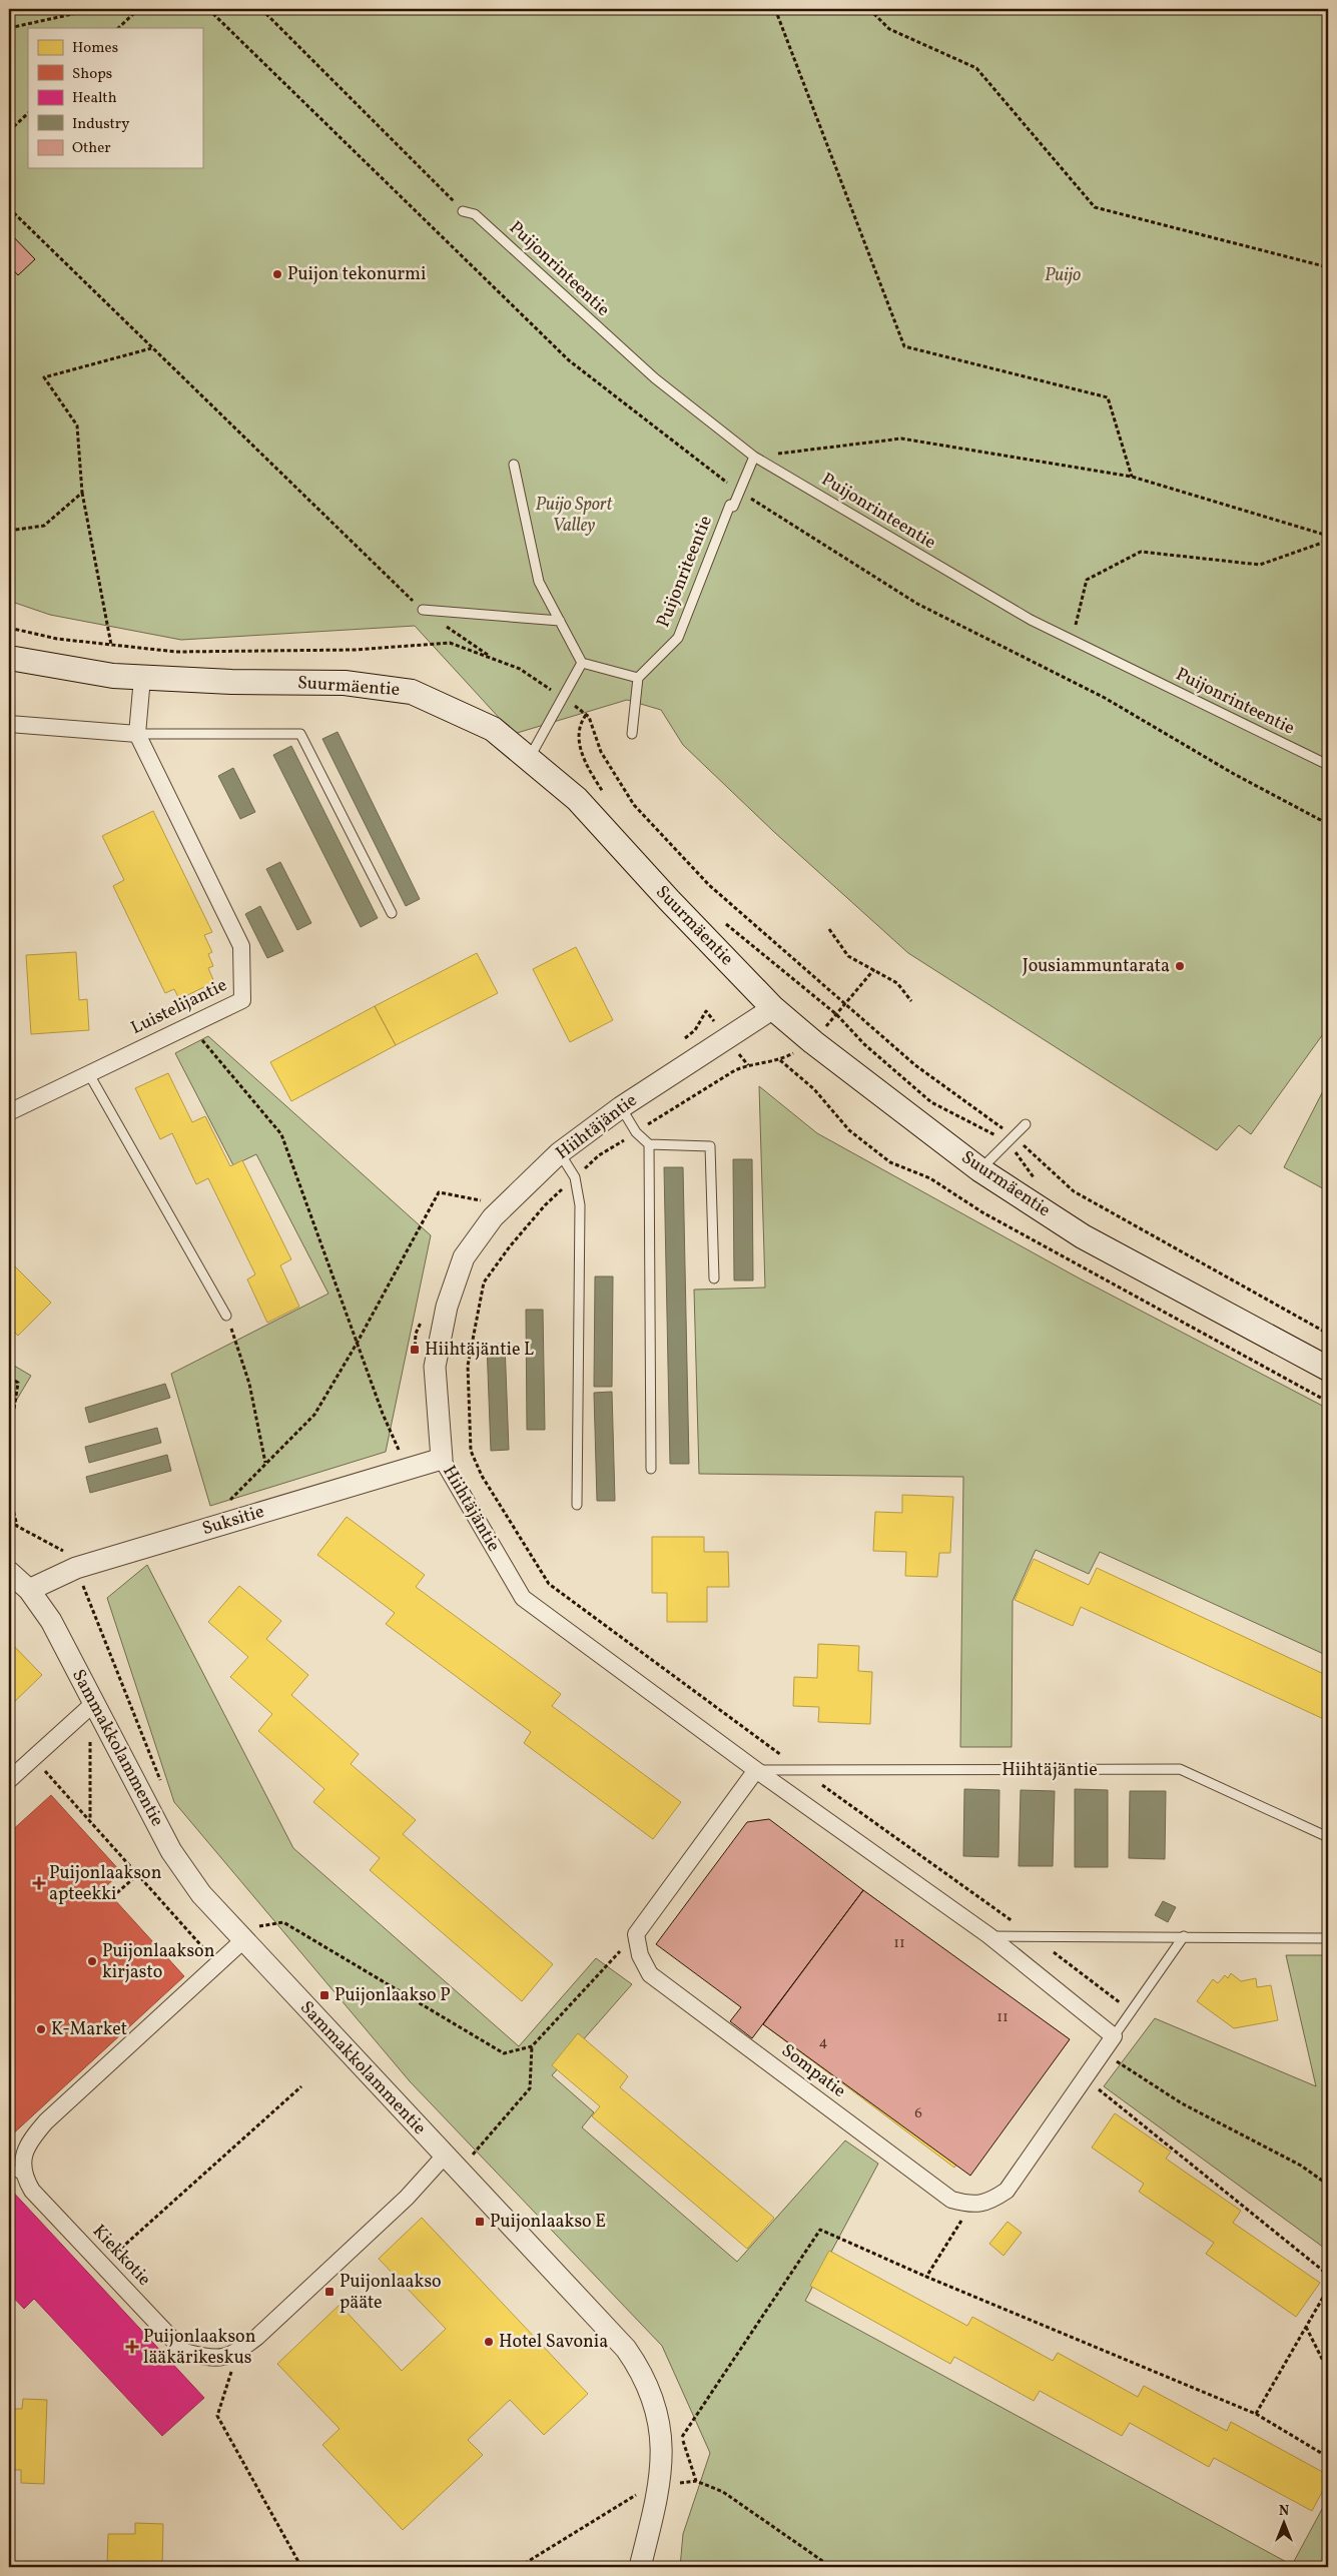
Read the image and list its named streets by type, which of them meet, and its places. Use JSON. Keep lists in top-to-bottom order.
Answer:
{
  "streets": {
    "main road": ["Suurmäentie"],
    "street": [
      "Luistelijantie",
      "Hiihtäjäntie",
      "Suksitie",
      "Sammakkolammentie",
      "Sompatie",
      "Kiekkotie"
    ],
    "lane": ["Puijonrinteentie", "Puijonriteentie"]
  },
  "crossings": [
    ["Puijonrinteentie", "Puijonriteentie"],
    ["Suurmäentie", "Hiihtäjäntie"],
    ["Hiihtäjäntie", "Suksitie"],
    ["Suksitie", "Sammakkolammentie"]
  ],
  "parks": ["Puijo", "Puijo Sport Valley"],
  "places": {
    "other": [
      "Puijon tekonurmi",
      "Jousiammuntarata",
      "Puijonlaakson kirjasto",
      "K-Market",
      "Hotel Savonia"
    ],
    "transit": [
      "Hiihtäjäntie L",
      "Puijonlaakso P",
      "Puijonlaakso E",
      "Puijonlaakso pääte"
    ],
    "health": ["Puijonlaakson apteekki", "Puijonlaakson lääkärikeskus"]
  },
  "house_numbers": [
    "11",
    "11",
    "4",
    "6"
  ],
  "legend": [
    "Homes",
    "Shops",
    "Health",
    "Industry",
    "Other"
  ],
  "north": "top"
}
